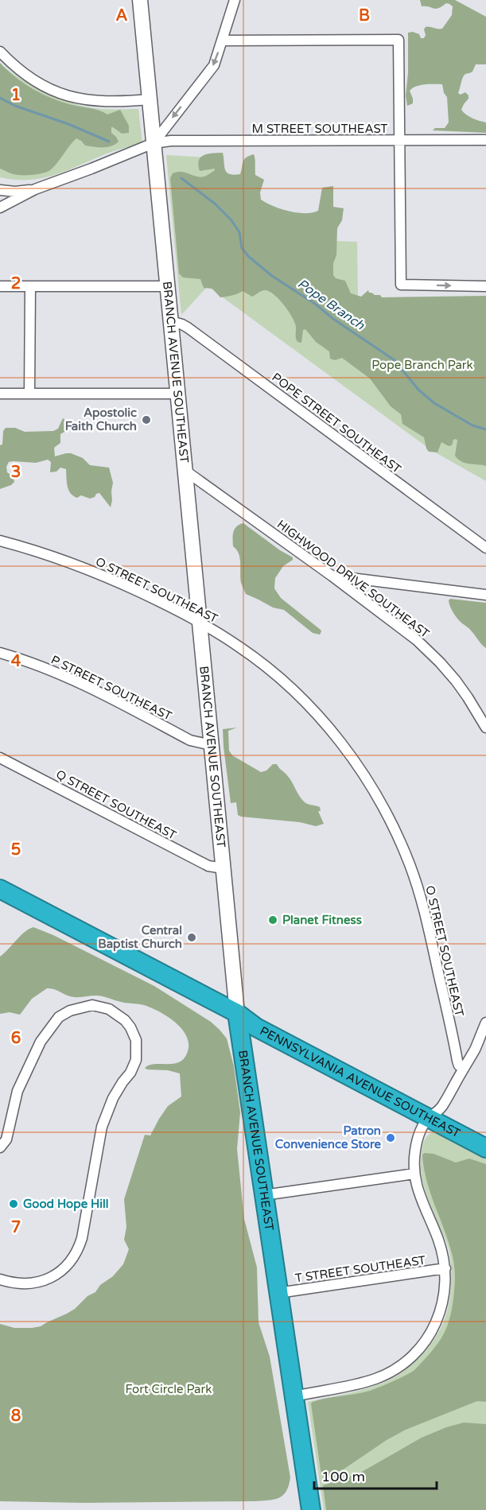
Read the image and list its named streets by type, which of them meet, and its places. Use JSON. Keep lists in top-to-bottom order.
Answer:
{
  "streets": {
    "highway": ["BRANCH AVENUE SOUTHEAST", "PENNSYLVANIA AVENUE SOUTHEAST"],
    "street": [
      "M STREET SOUTHEAST",
      "POPE STREET SOUTHEAST",
      "HIGHWOOD DRIVE SOUTHEAST",
      "O STREET SOUTHEAST",
      "P STREET SOUTHEAST",
      "Q STREET SOUTHEAST",
      "T STREET SOUTHEAST"
    ]
  },
  "crossings": [
    ["M STREET SOUTHEAST", "BRANCH AVENUE SOUTHEAST"],
    ["BRANCH AVENUE SOUTHEAST", "POPE STREET SOUTHEAST"],
    ["BRANCH AVENUE SOUTHEAST", "HIGHWOOD DRIVE SOUTHEAST"],
    ["BRANCH AVENUE SOUTHEAST", "O STREET SOUTHEAST"],
    ["BRANCH AVENUE SOUTHEAST", "P STREET SOUTHEAST"],
    ["BRANCH AVENUE SOUTHEAST", "Q STREET SOUTHEAST"],
    ["BRANCH AVENUE SOUTHEAST", "PENNSYLVANIA AVENUE SOUTHEAST"],
    ["BRANCH AVENUE SOUTHEAST", "T STREET SOUTHEAST"]
  ],
  "water": ["Pope Branch"],
  "parks": ["Pope Branch Park", "Fort Circle Park"],
  "places": [
    "Apostolic Faith Church",
    "Planet Fitness",
    "Central Baptist Church",
    "Patron Convenience Store",
    "Good Hope Hill"
  ],
  "scale_bar": "100 m",
  "grid": {
    "columns": ["A", "B"],
    "rows": [
      "1",
      "2",
      "3",
      "4",
      "5",
      "6",
      "7",
      "8"
    ]
  }
}
